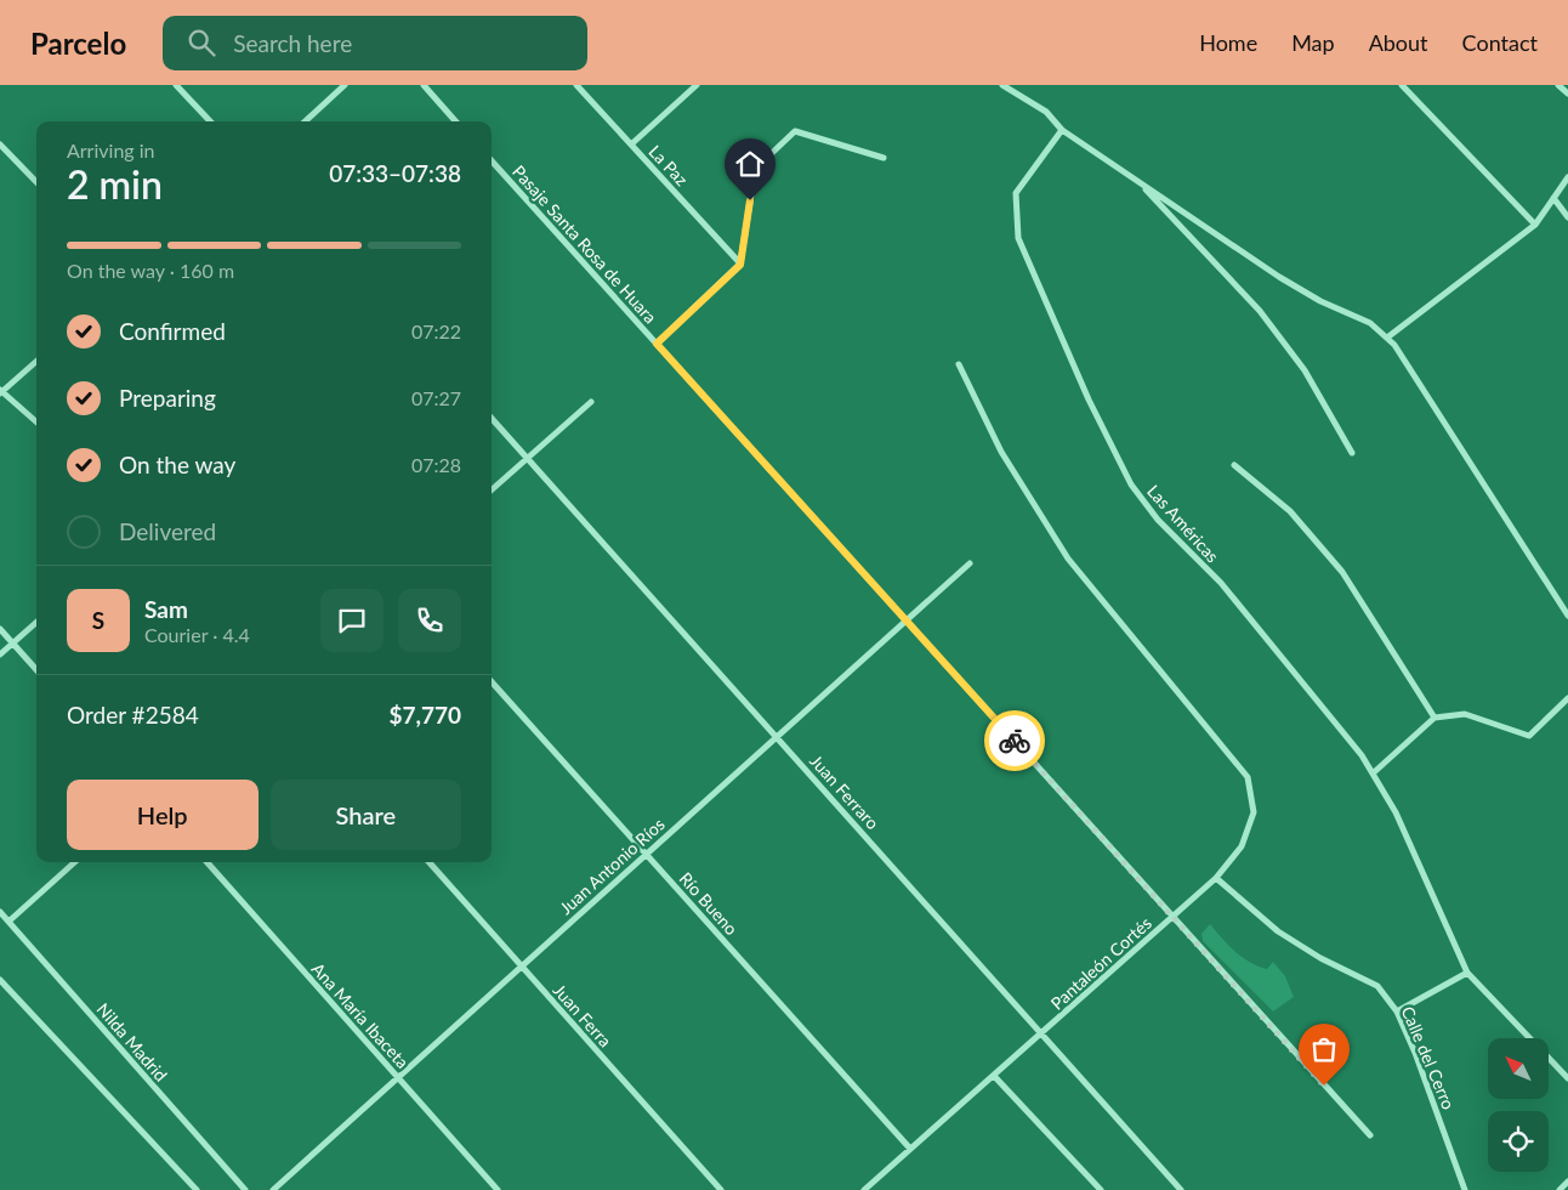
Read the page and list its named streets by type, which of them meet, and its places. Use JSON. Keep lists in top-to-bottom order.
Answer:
{
  "streets": {
    "street": [
      "La Paz",
      "Pasaje Santa Rosa de Huara",
      "Las Américas",
      "Juan Ferraro",
      "Juan Antonio Ríos",
      "Río Bueno",
      "Pantaleón Cortés",
      "Ana María Ibaceta",
      "Juan Ferra",
      "Nilda Madrid",
      "Calle del Cerro"
    ]
  },
  "crossings": [
    ["Pasaje Santa Rosa de Huara", "Juan Antonio Ríos"],
    ["Pasaje Santa Rosa de Huara", "Pantaleón Cortés"],
    ["Juan Ferraro", "Juan Antonio Ríos"],
    ["Juan Ferraro", "Pantaleón Cortés"],
    ["Juan Antonio Ríos", "Río Bueno"],
    ["Juan Antonio Ríos", "Ana María Ibaceta"],
    ["Juan Antonio Ríos", "Juan Ferra"],
    ["Río Bueno", "Pantaleón Cortés"],
    ["Pantaleón Cortés", "Calle del Cerro"]
  ],
  "north": "top left",
  "page": {
    "header": "Parcelo",
    "search": "Search here",
    "nav": [
      "Home",
      "Map",
      "About",
      "Contact"
    ],
    "heading": ["2 min", "Arriving in", "07:33–07:38"],
    "panel": [
      "Sam",
      "Courier · 4.4",
      "Order #2584",
      "$7,770"
    ],
    "bar": "On the way · 160 m",
    "list": [
      ["Confirmed", "07:22"],
      ["Preparing", "07:27"],
      ["On the way", "07:28"],
      "Delivered"
    ],
    "round": "S",
    "buttons": ["Help", "Share"]
  }
}
